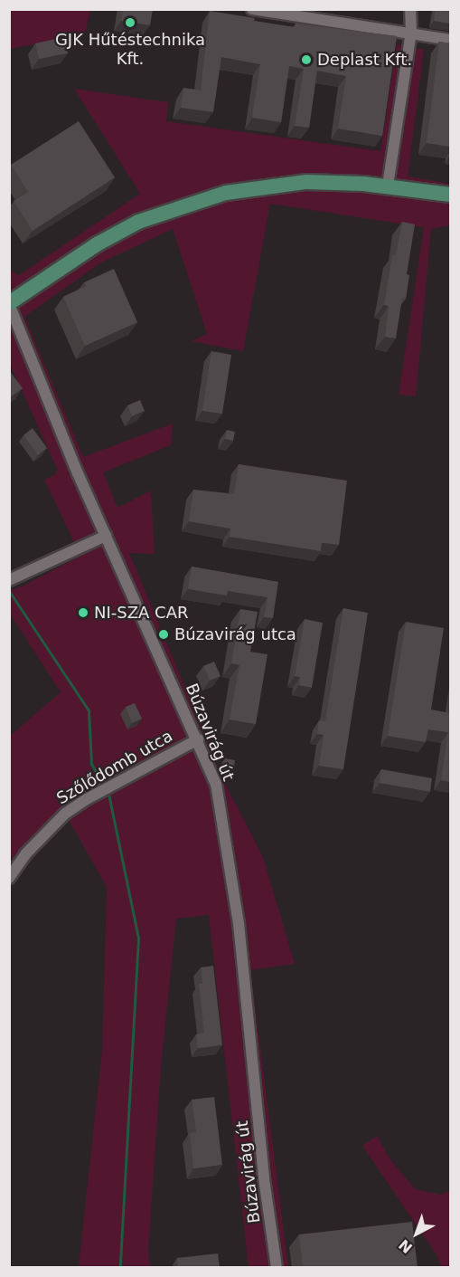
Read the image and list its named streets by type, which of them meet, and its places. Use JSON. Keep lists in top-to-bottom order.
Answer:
{
  "streets": {
    "street": ["Búzavirág út", "Szőlődomb utca"]
  },
  "crossings": [
    ["Búzavirág út", "Szőlődomb utca"]
  ],
  "places": [
    "GJK Hűtéstechnika Kft.",
    "Deplast Kft.",
    "NI-SZA CAR",
    "Búzavirág utca"
  ],
  "north": "bottom left"
}
